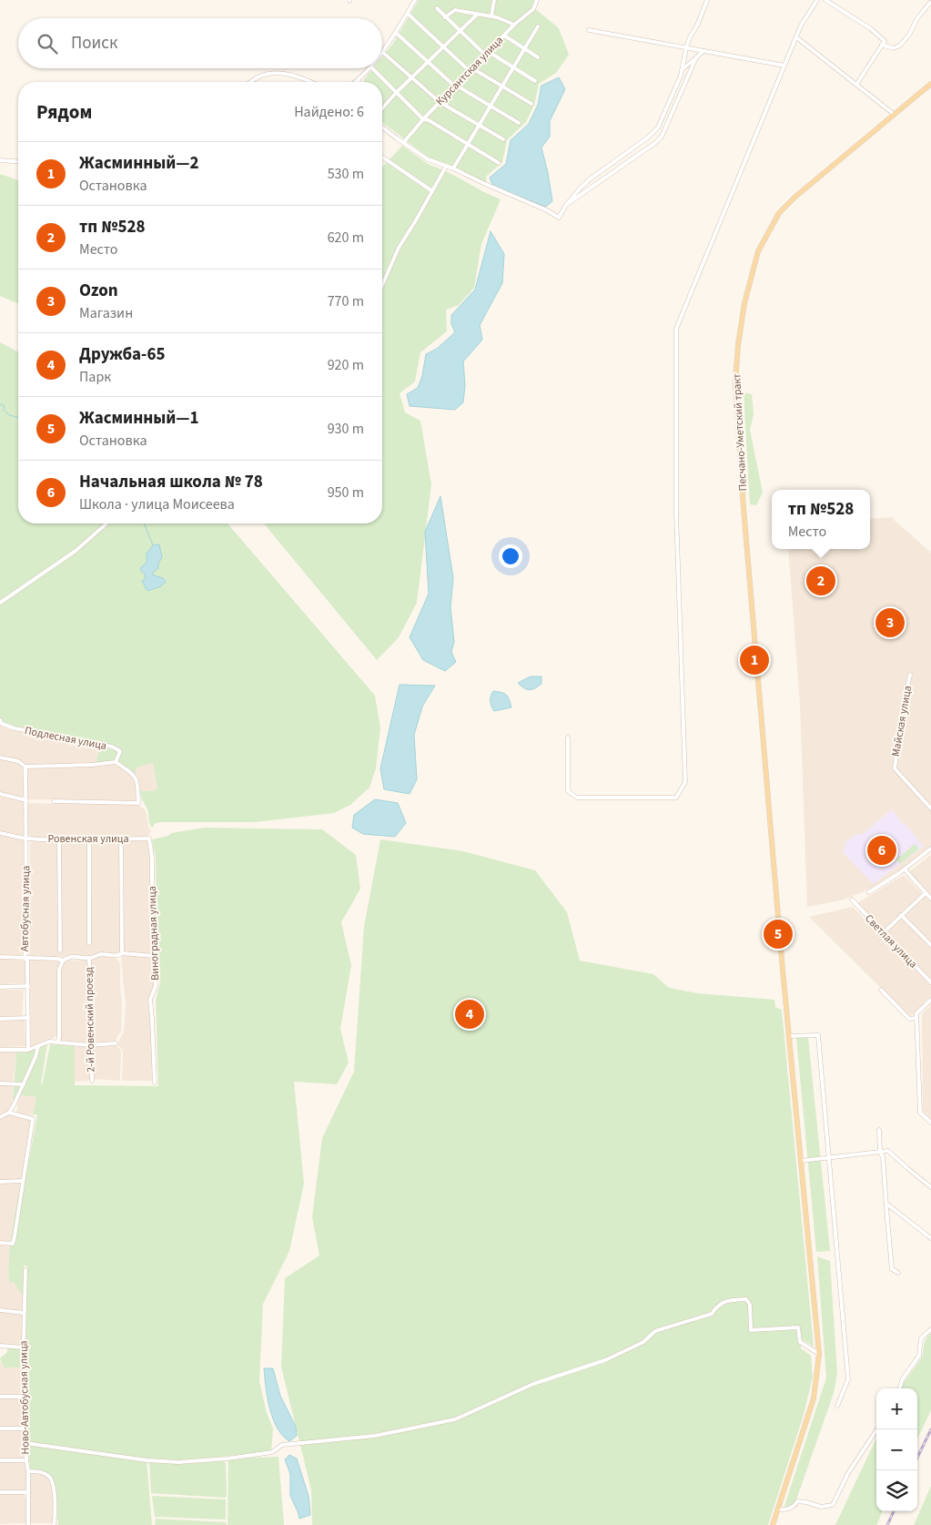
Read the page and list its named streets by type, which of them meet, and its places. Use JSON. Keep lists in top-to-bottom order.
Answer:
{
  "streets": {
    "main road": ["Песчано-Уметский тракт"],
    "street": [
      "Курсантская улица",
      "Майская улица",
      "Подлесная улица",
      "Ровенская улица",
      "Автобусная улица",
      "Виноградная улица",
      "Светлая улица",
      "2-й Ровенский проезд",
      "Ново-Автобусная улица"
    ]
  },
  "crossings": [
    ["Ровенская улица", "Автобусная улица"],
    ["Ровенская улица", "Виноградная улица"]
  ],
  "page": {
    "search": "Поиск",
    "heading": ["Рядом", "Найдено: 6"],
    "list": [
      {
        "mark": "1",
        "name": "Жасминный—2",
        "note": "Остановка",
        "value": "530 m"
      },
      {
        "mark": "2",
        "name": "тп №528",
        "note": "Место",
        "value": "620 m"
      },
      {
        "mark": "3",
        "name": "Ozon",
        "note": "Магазин",
        "value": "770 m"
      },
      {
        "mark": "4",
        "name": "Дружба-65",
        "note": "Парк",
        "value": "920 m"
      },
      {
        "mark": "5",
        "name": "Жасминный—1",
        "note": "Остановка",
        "value": "930 m"
      },
      {
        "mark": "6",
        "name": "Начальная школа № 78",
        "note": "Школа · улица Моисеева",
        "value": "950 m"
      }
    ],
    "popup": ["тп №528", "Место"],
    "pins": [
      "2",
      "3",
      "1",
      "6",
      "5",
      "4"
    ],
    "map_buttons": ["+", "−"]
  }
}
